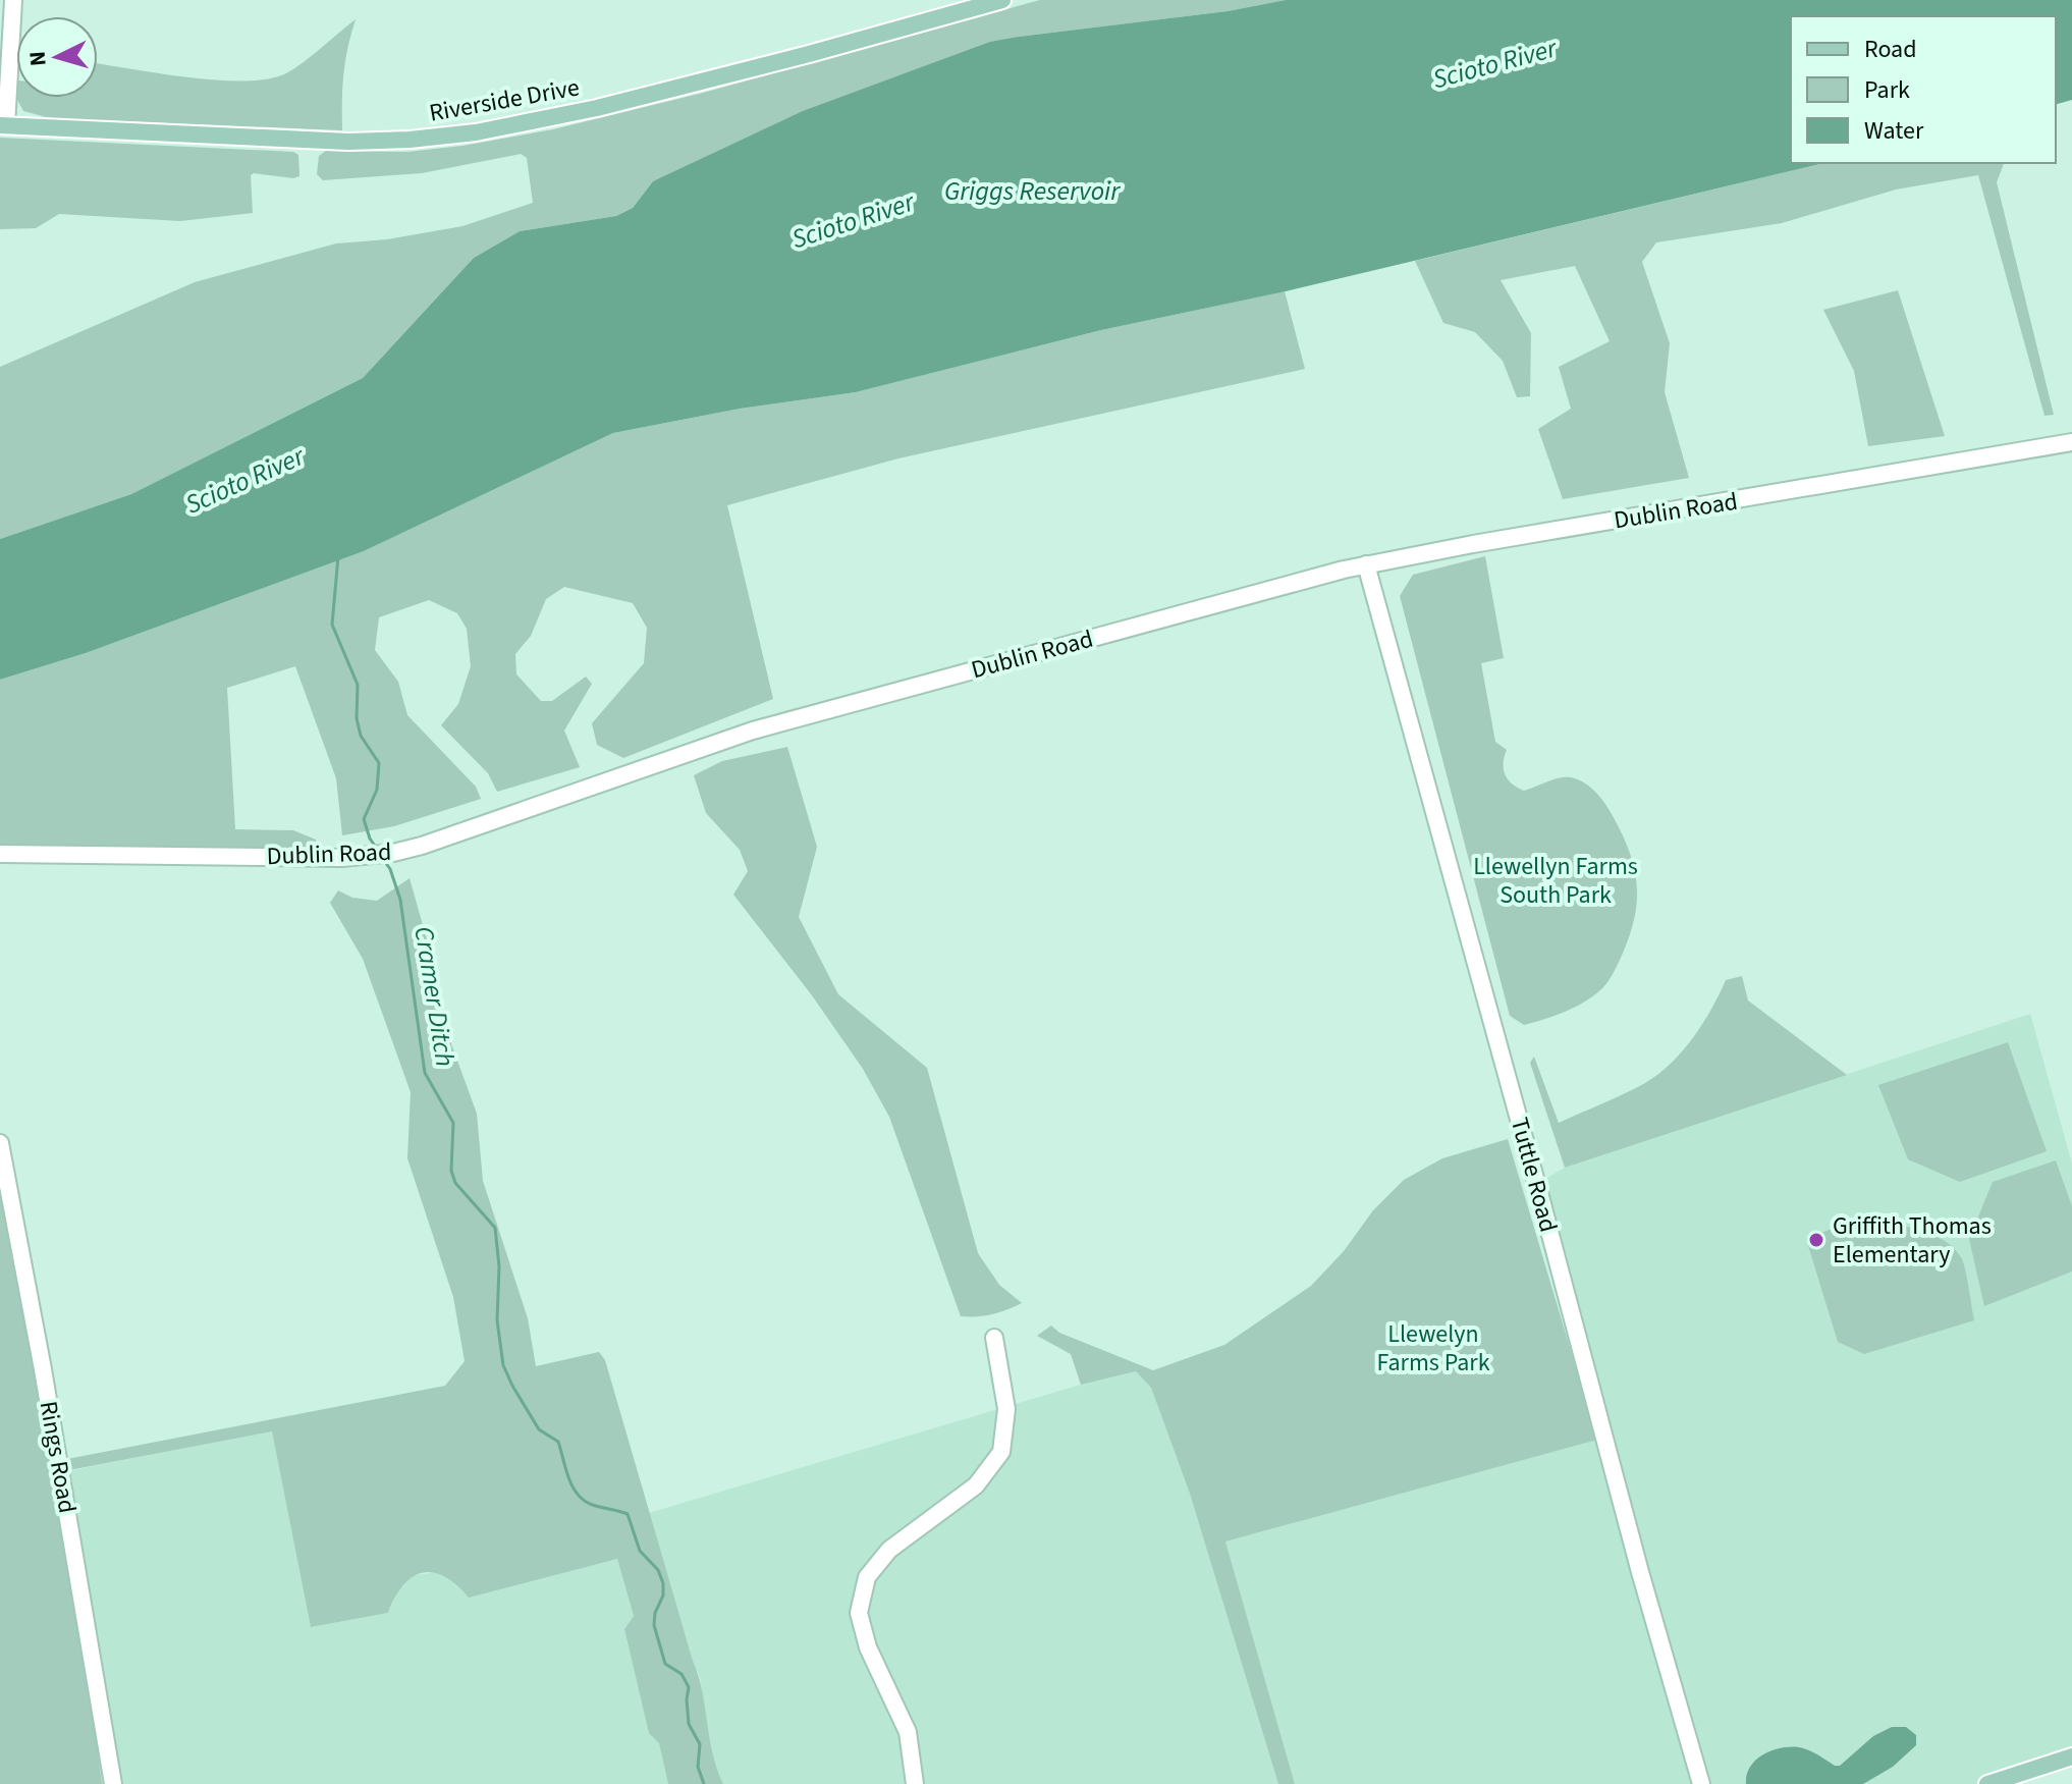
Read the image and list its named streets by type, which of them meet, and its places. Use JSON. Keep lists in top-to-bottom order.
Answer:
{
  "streets": {
    "main road": [
      "Riverside Drive",
      "Dublin Road",
      "Tuttle Road",
      "Rings Road"
    ]
  },
  "crossings": [
    ["Dublin Road", "Tuttle Road"]
  ],
  "water": ["Scioto River", "Griggs Reservoir", "Cramer Ditch"],
  "parks": ["Llewellyn Farms South Park", "Llewelyn Farms Park"],
  "places": ["Griffith Thomas Elementary"],
  "legend": ["Road", "Park", "Water"],
  "north": "left"
}
